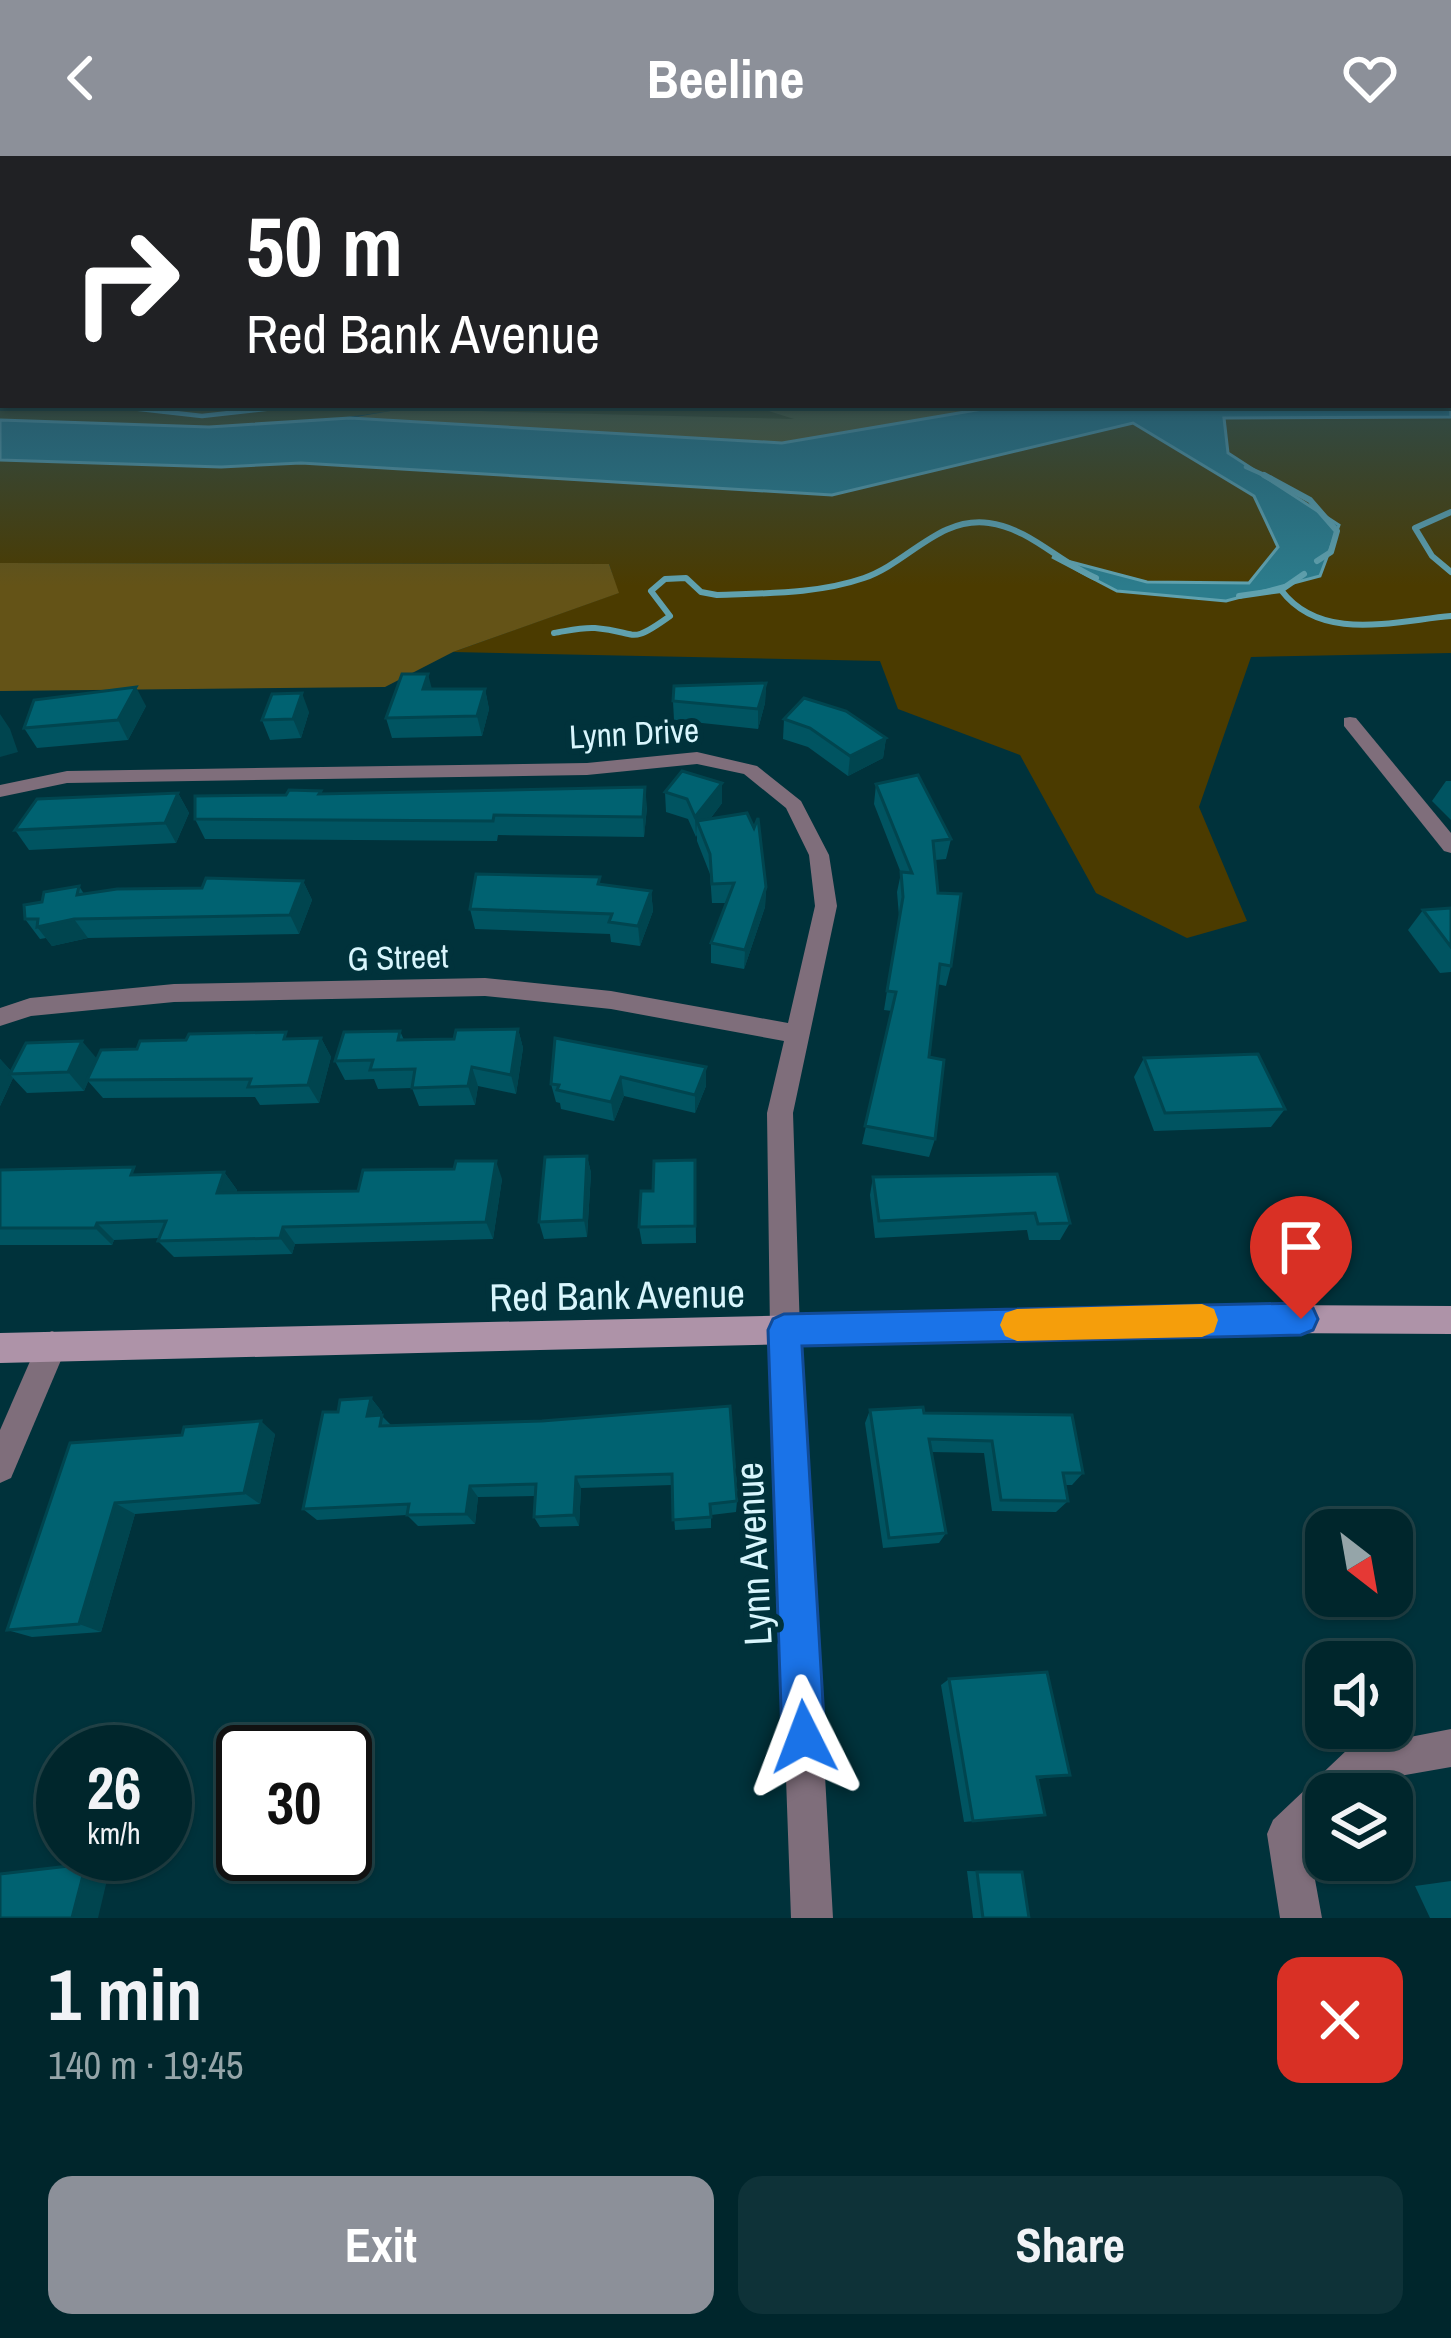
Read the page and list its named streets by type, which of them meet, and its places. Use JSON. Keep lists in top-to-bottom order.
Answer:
{
  "streets": {
    "street": [
      "Lynn Drive",
      "G Street",
      "Red Bank Avenue",
      "Lynn Avenue"
    ]
  },
  "crossings": [
    ["Lynn Drive", "G Street"],
    ["Lynn Drive", "Red Bank Avenue"],
    ["Lynn Drive", "Lynn Avenue"],
    ["Red Bank Avenue", "Lynn Avenue"]
  ],
  "north": "bottom right",
  "page": {
    "header": "Beeline",
    "turn": ["50 m", "Red Bank Avenue"],
    "speed": "26 km/h",
    "limit": "30",
    "heading": ["1 min", "140 m · 19:45"],
    "buttons": ["Exit", "Share"]
  }
}
